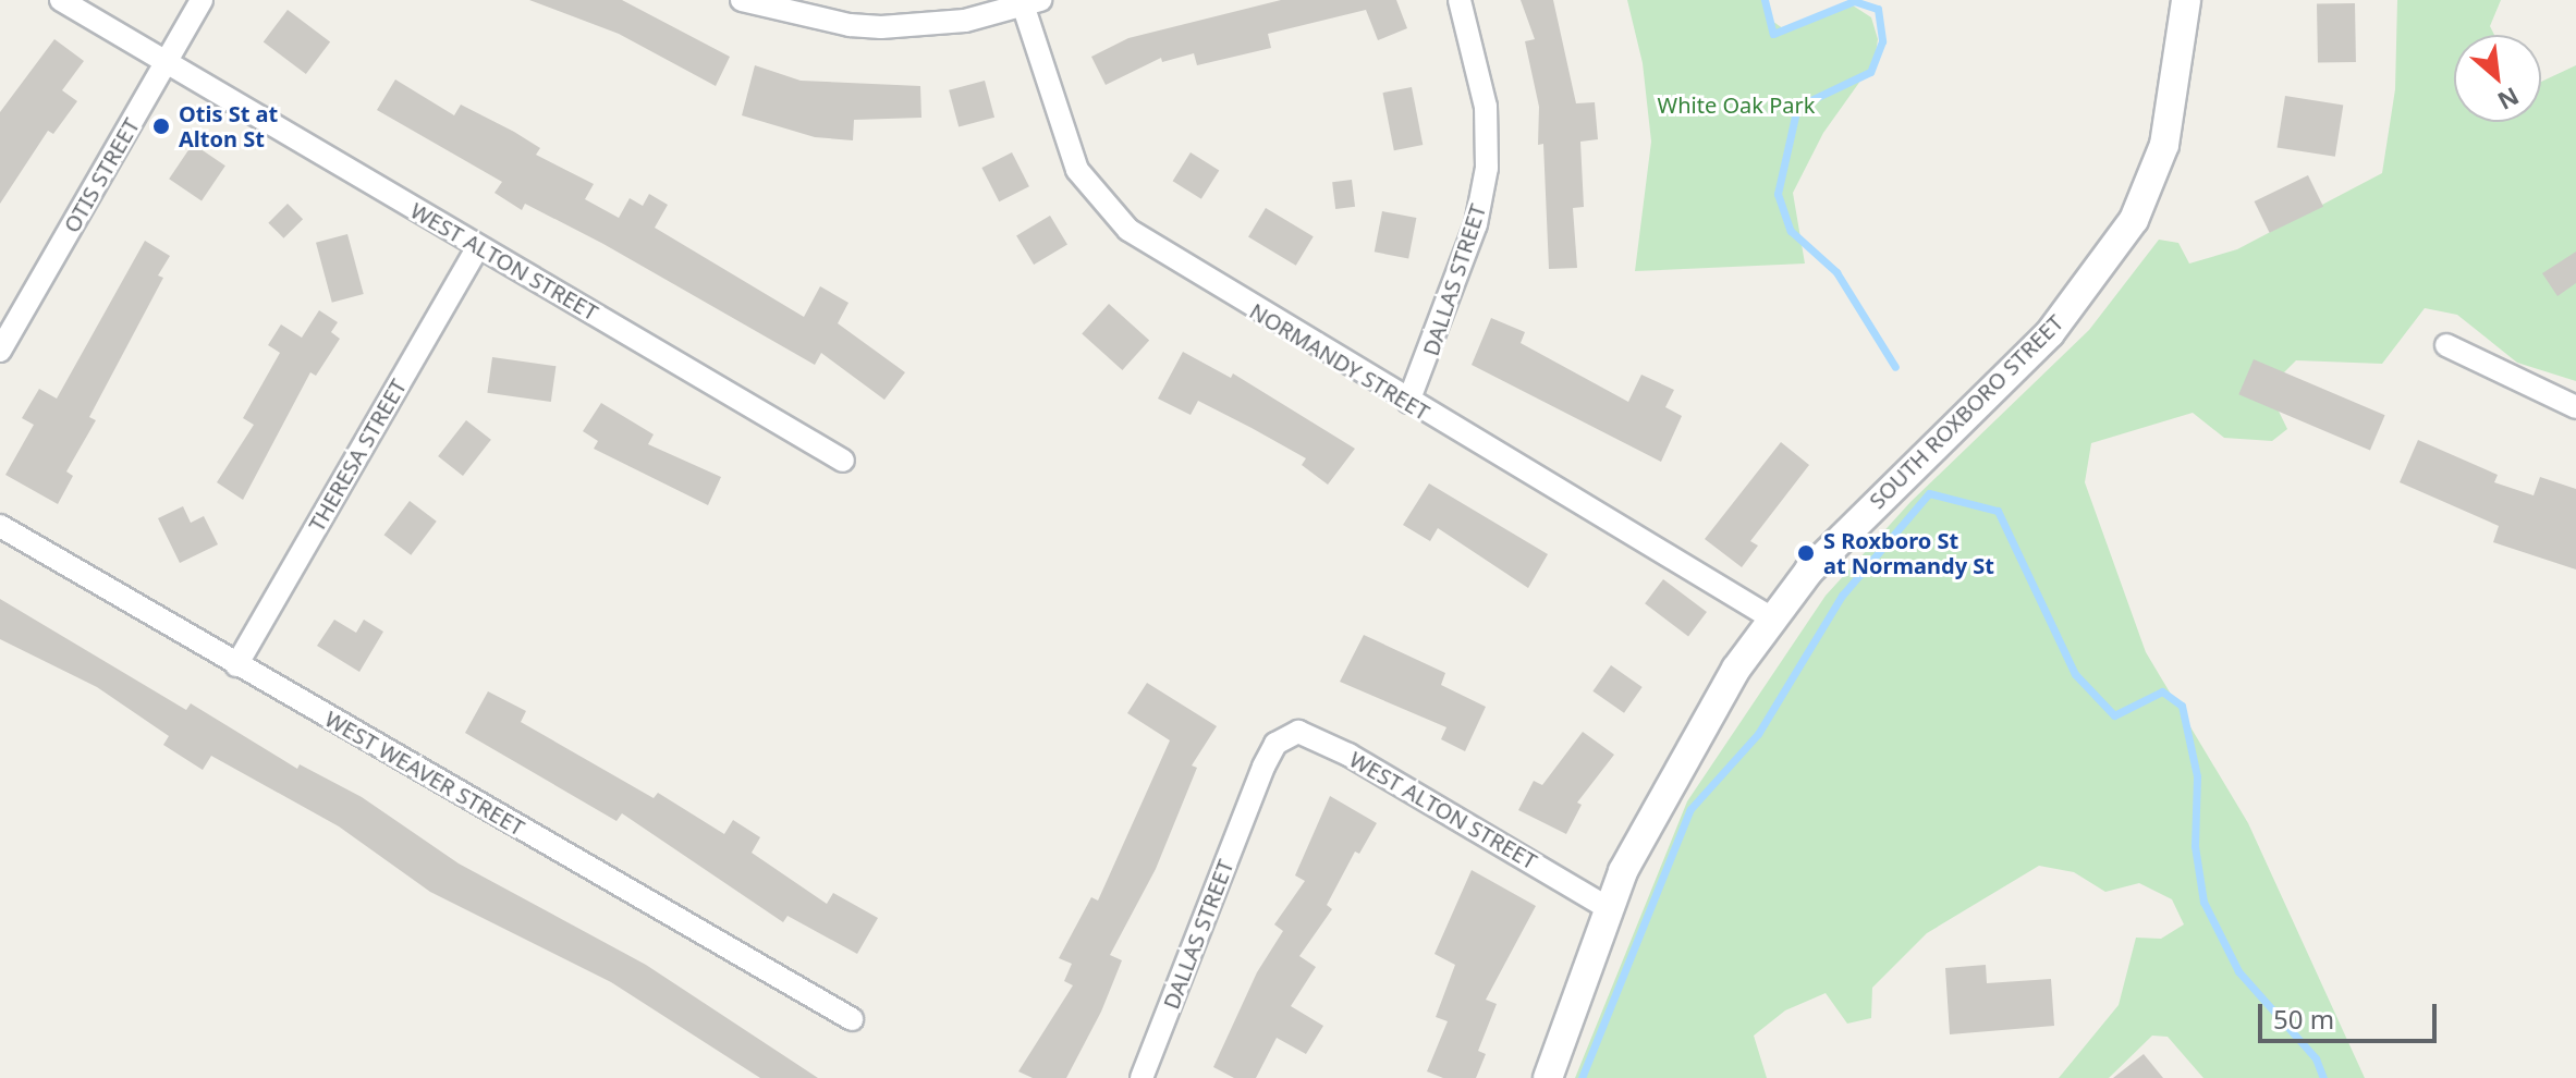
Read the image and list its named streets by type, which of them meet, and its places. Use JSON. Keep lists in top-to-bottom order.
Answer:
{
  "streets": {
    "street": [
      "OTIS STREET",
      "WEST ALTON STREET",
      "DALLAS STREET",
      "NORMANDY STREET",
      "SOUTH ROXBORO STREET",
      "THERESA STREET",
      "WEST WEAVER STREET"
    ]
  },
  "crossings": [
    ["OTIS STREET", "WEST ALTON STREET"],
    ["WEST ALTON STREET", "DALLAS STREET"],
    ["WEST ALTON STREET", "SOUTH ROXBORO STREET"],
    ["WEST ALTON STREET", "THERESA STREET"],
    ["DALLAS STREET", "NORMANDY STREET"],
    ["NORMANDY STREET", "SOUTH ROXBORO STREET"],
    ["THERESA STREET", "WEST WEAVER STREET"]
  ],
  "parks": ["White Oak Park"],
  "places": ["Otis St at Alton St", "S Roxboro St at Normandy St"],
  "scale_bar": "50 m",
  "north": "bottom right"
}
